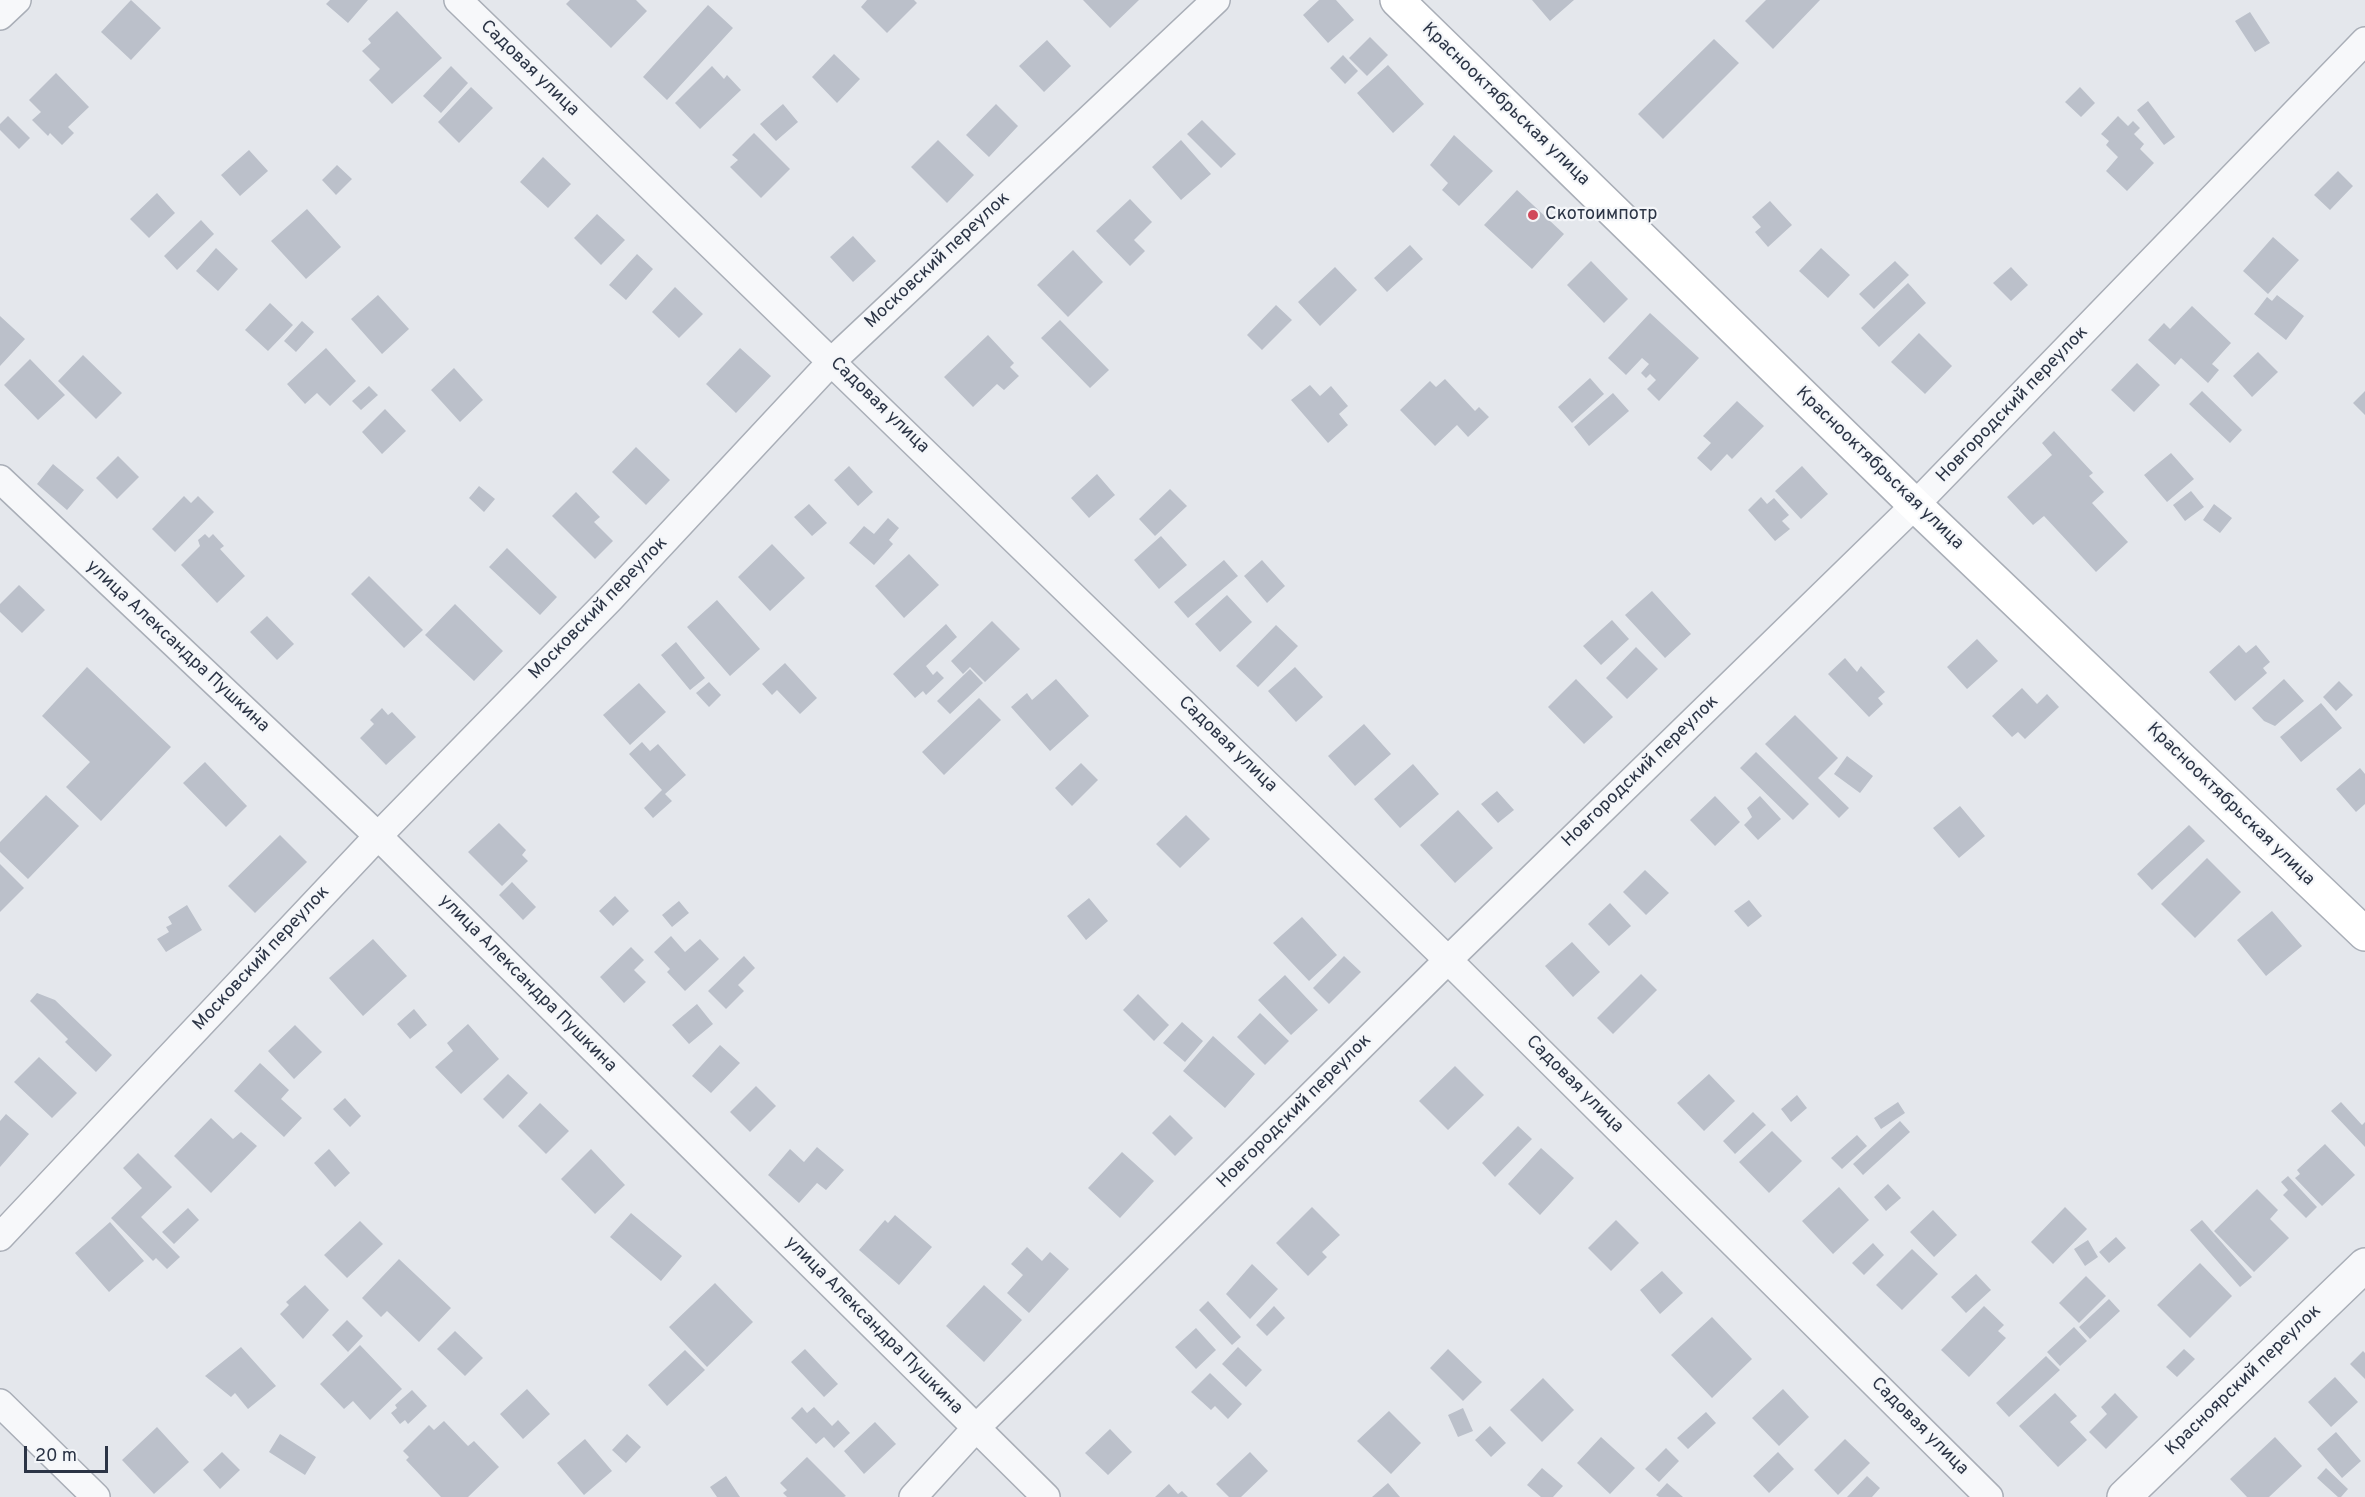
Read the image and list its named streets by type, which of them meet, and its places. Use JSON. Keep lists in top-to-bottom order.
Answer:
{
  "streets": {
    "main road": ["Краснооктябрьская улица"],
    "street": [
      "Садовая улица",
      "Московский переулок",
      "Новгородский переулок",
      "улица Александра Пушкина",
      "Красноярский переулок"
    ]
  },
  "crossings": [
    ["Садовая улица", "Московский переулок"],
    ["Садовая улица", "Новгородский переулок"],
    ["Краснооктябрьская улица", "Новгородский переулок"],
    ["Московский переулок", "улица Александра Пушкина"],
    ["Новгородский переулок", "улица Александра Пушкина"]
  ],
  "places": ["Скотоимпотр"],
  "scale_bar": "20 m"
}
